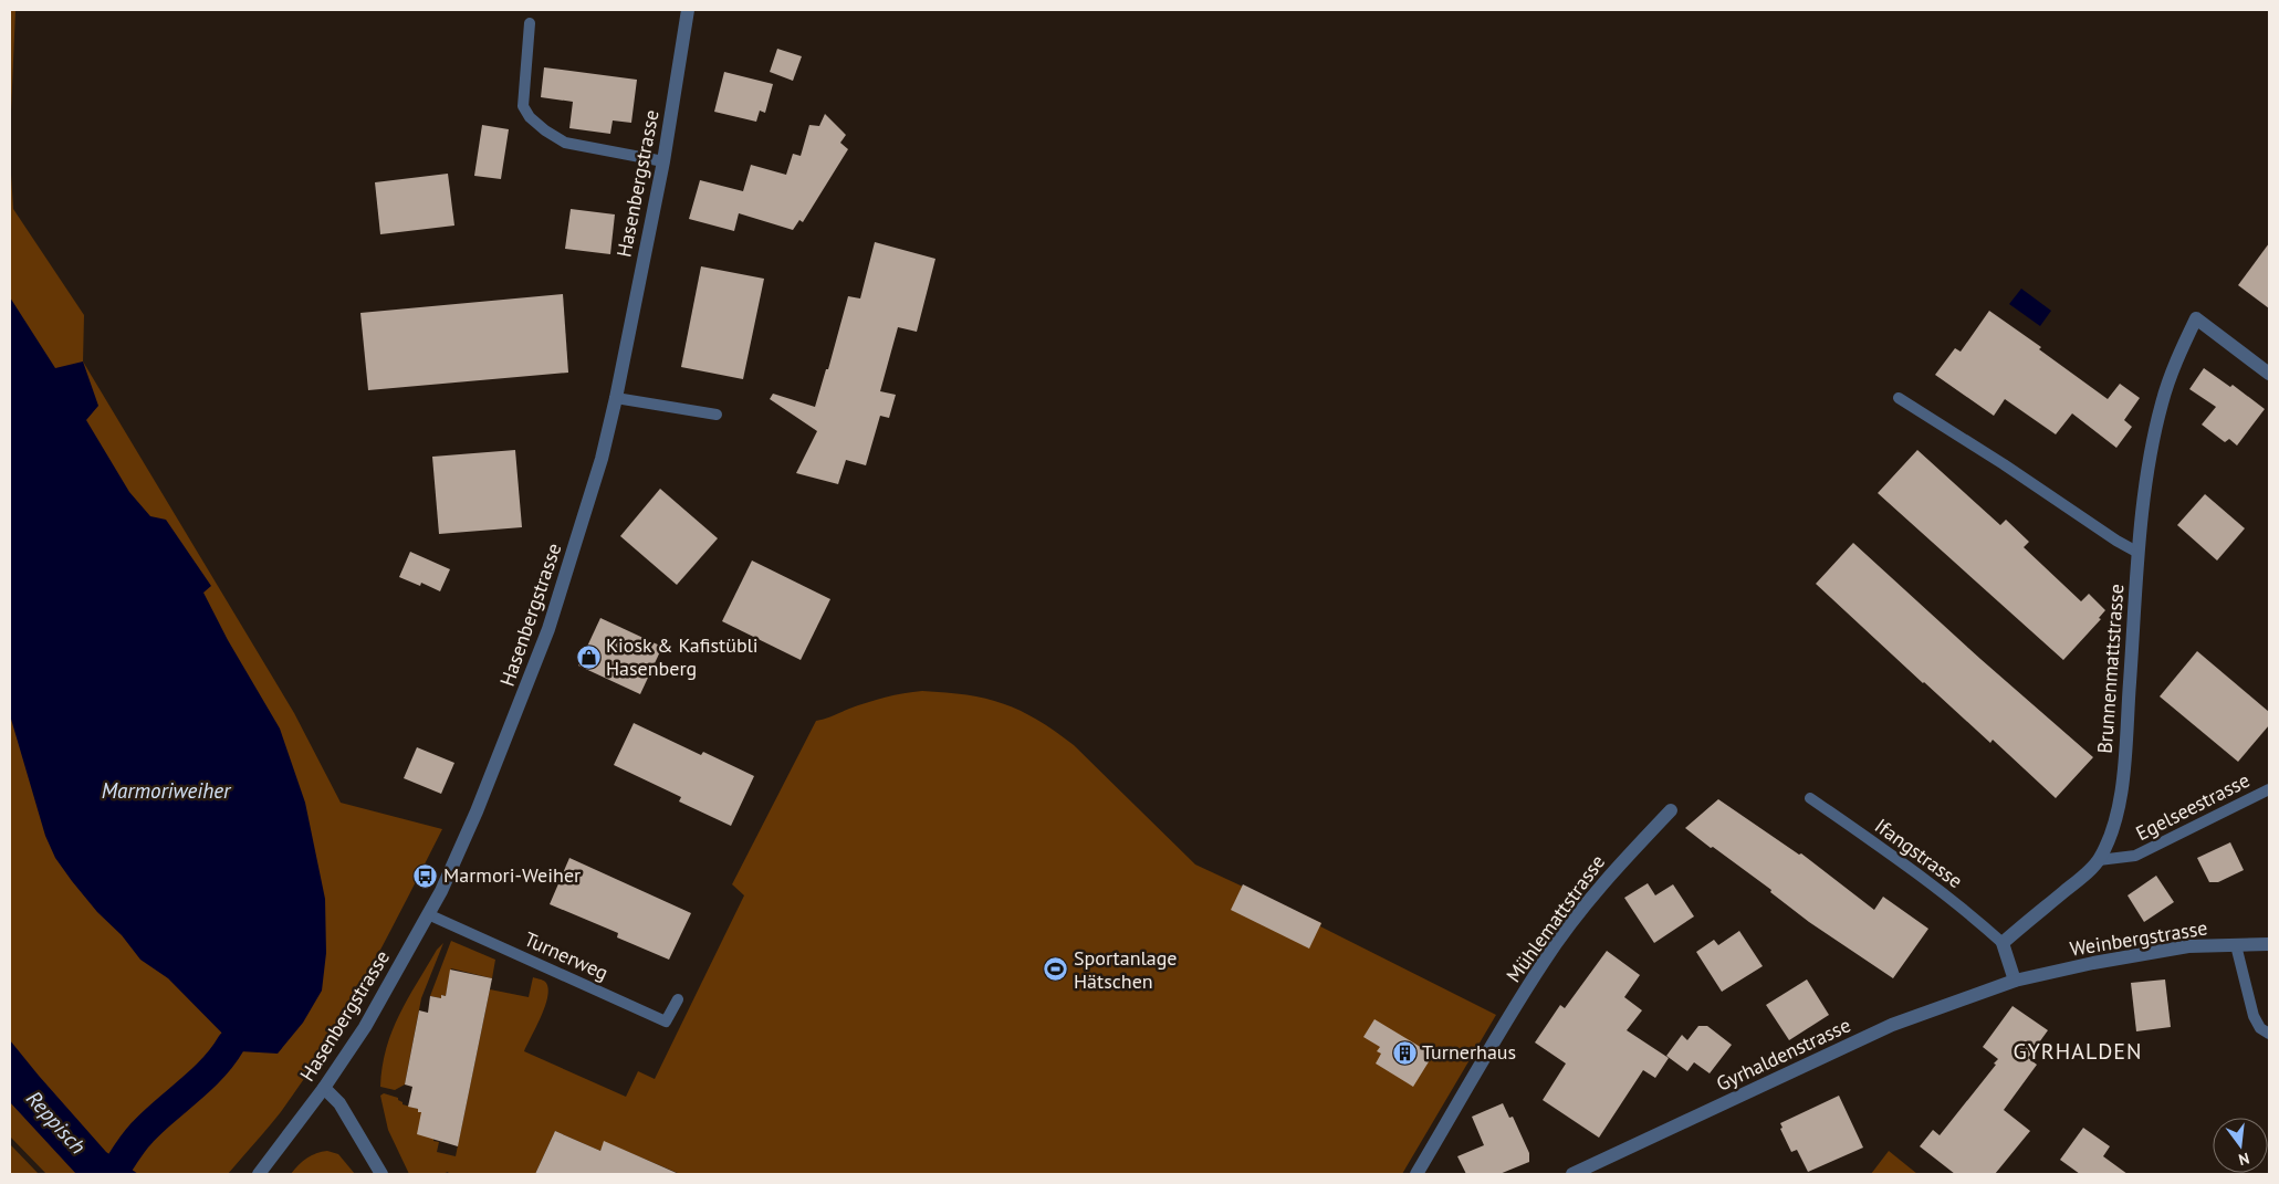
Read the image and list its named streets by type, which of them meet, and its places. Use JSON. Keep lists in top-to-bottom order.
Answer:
{
  "streets": {
    "street": [
      "Hasenbergstrasse",
      "Brunnenmattstrasse",
      "Mühlemattstrasse",
      "Weinbergstrasse",
      "Gyrhaldenstrasse"
    ],
    "lane": ["Egelseestrasse", "Ifangstrasse", "Turnerweg"]
  },
  "crossings": [
    ["Hasenbergstrasse", "Turnerweg"],
    ["Brunnenmattstrasse", "Egelseestrasse"],
    ["Brunnenmattstrasse", "Ifangstrasse"],
    ["Weinbergstrasse", "Gyrhaldenstrasse"]
  ],
  "districts": ["GYRHALDEN"],
  "water": ["Marmoriweiher", "Reppisch"],
  "places": {
    "shop": ["Kiosk & Kafistübli Hasenberg"],
    "bus stop": ["Marmori-Weiher"],
    "sports": ["Sportanlage Hätschen"],
    "building": ["Turnerhaus"]
  },
  "north": "bottom"
}
